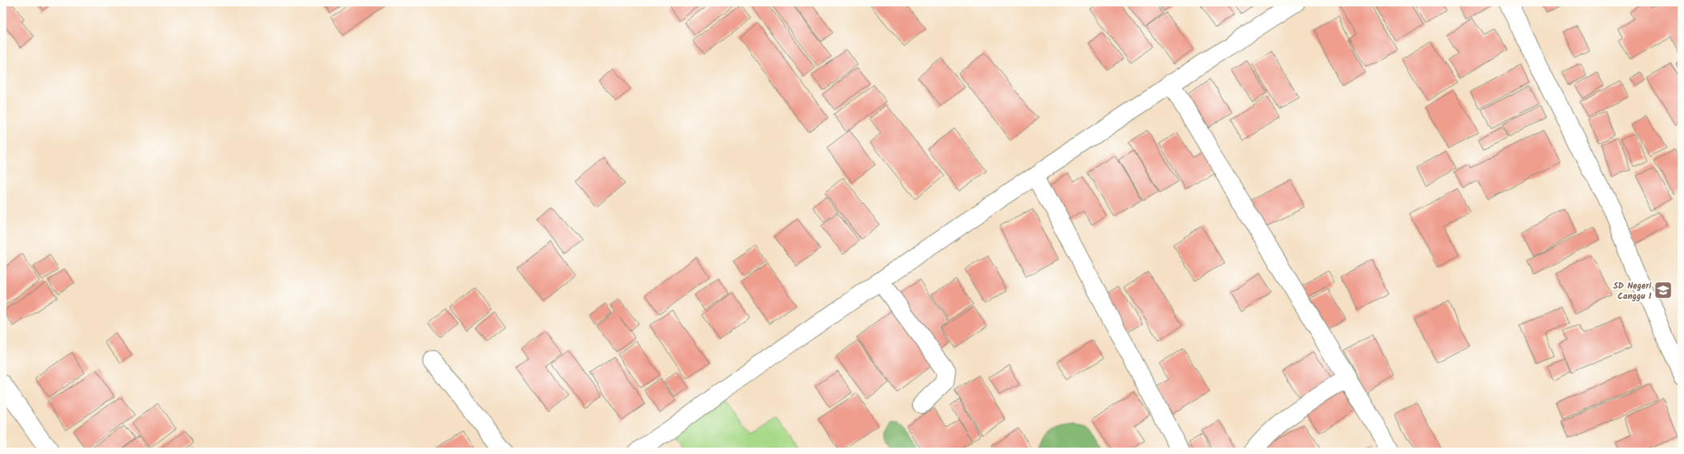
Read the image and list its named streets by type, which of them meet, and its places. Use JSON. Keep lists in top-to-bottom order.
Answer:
{
  "places": {
    "school or university": ["SD Negeri Canggu 1"]
  }
}
